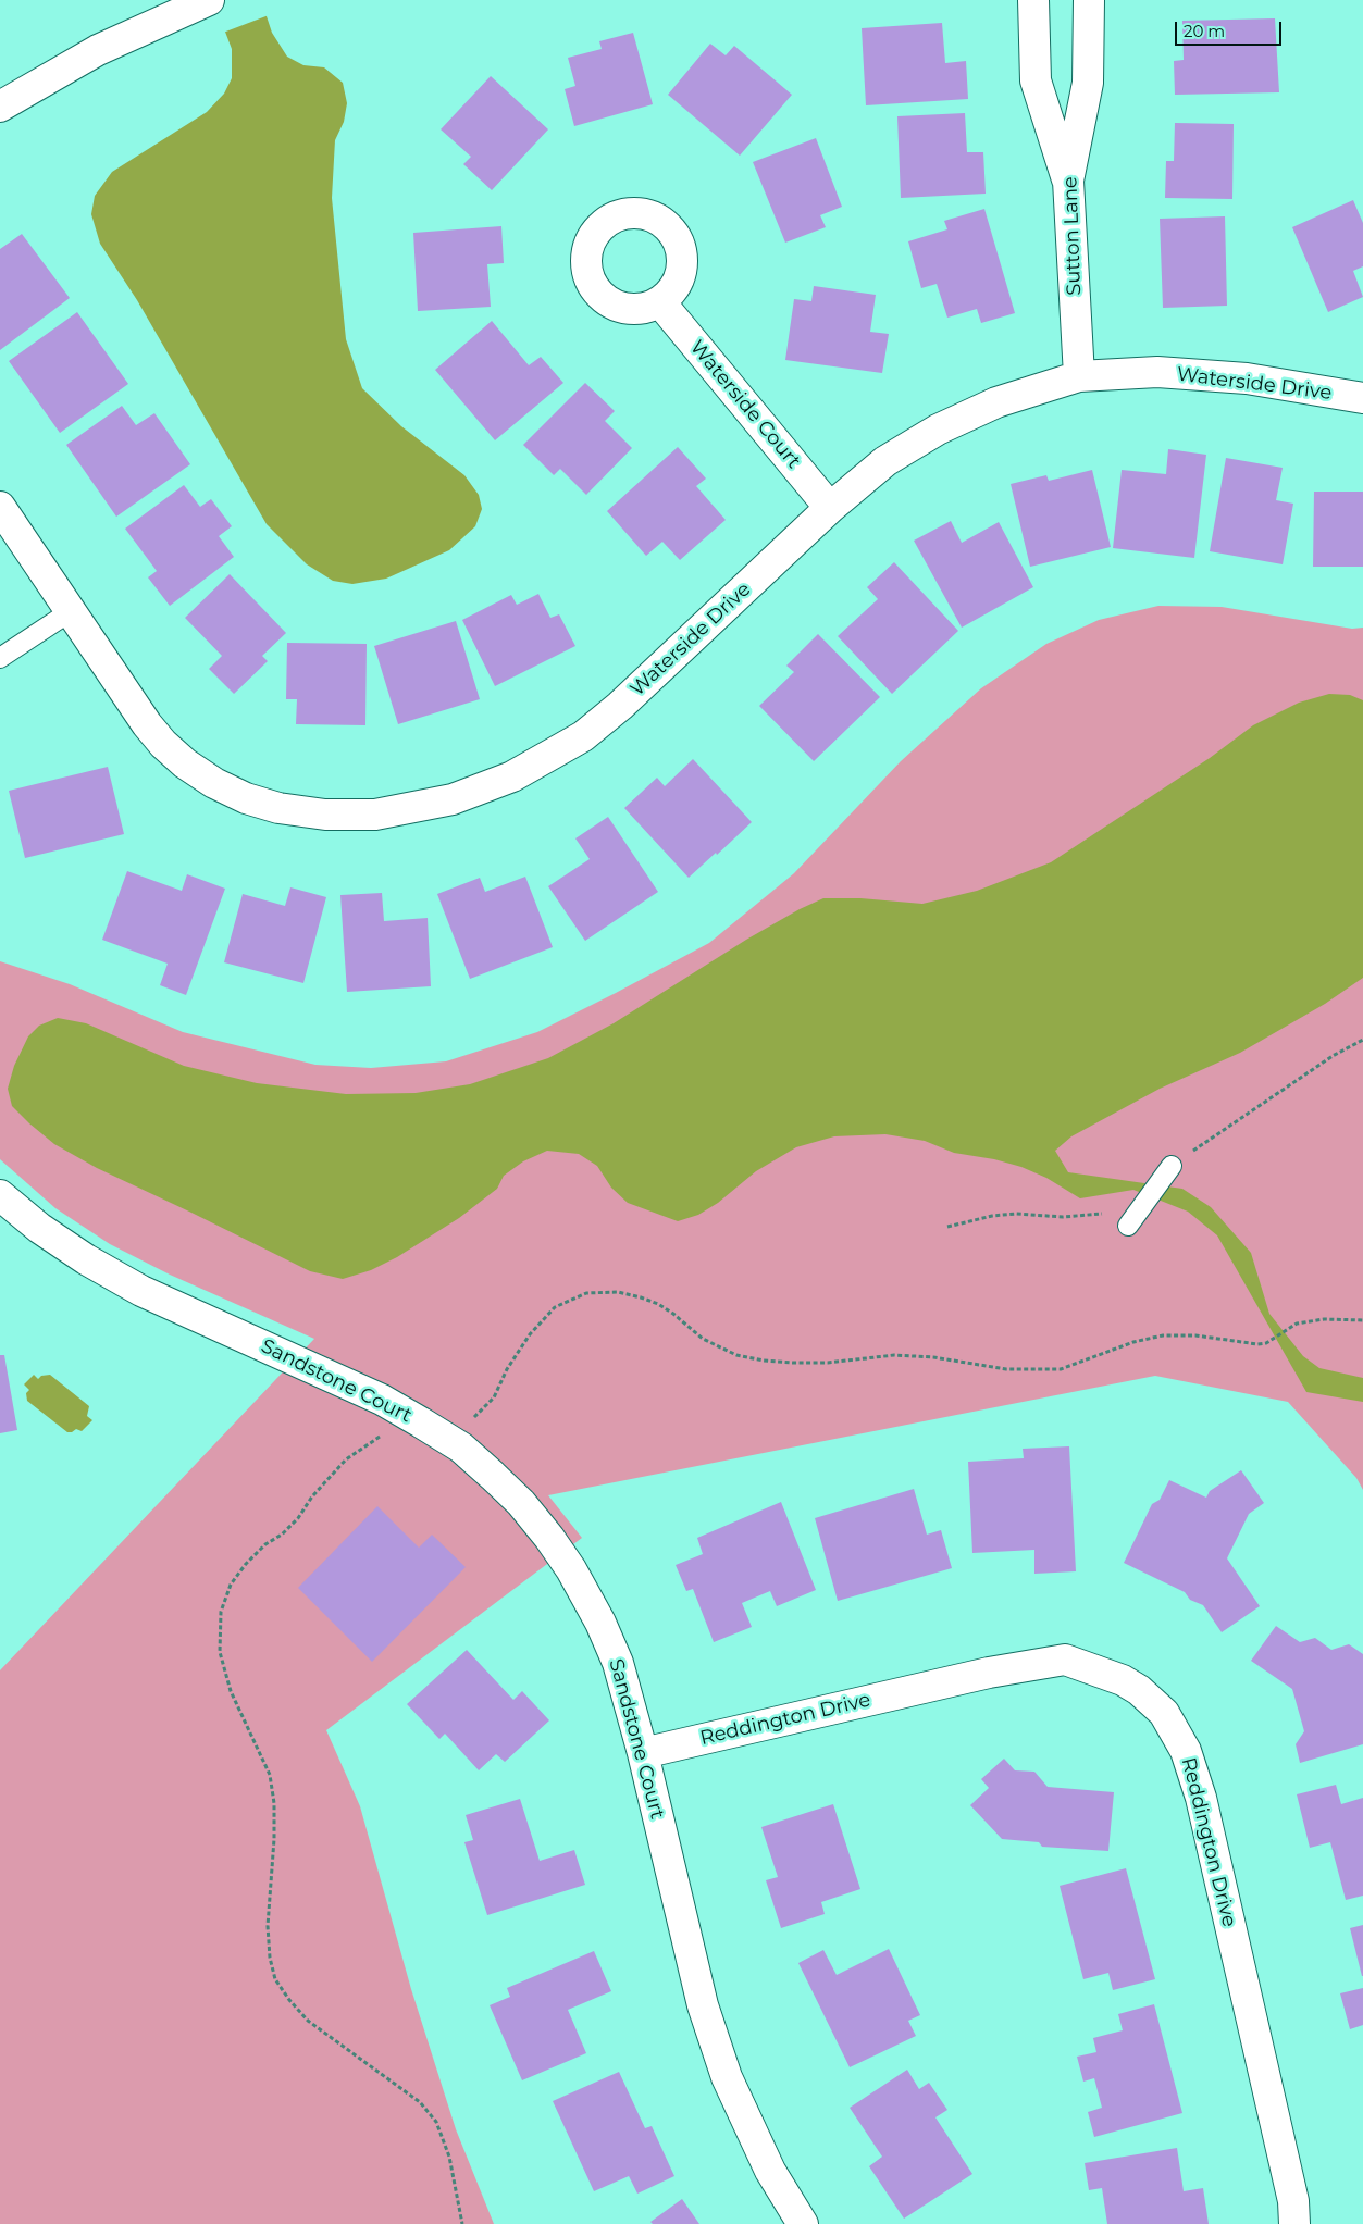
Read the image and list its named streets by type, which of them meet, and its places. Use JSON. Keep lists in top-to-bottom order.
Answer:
{
  "streets": {
    "street": [
      "Sutton Lane",
      "Waterside Drive",
      "Waterside Court",
      "Sandstone Court",
      "Reddington Drive"
    ]
  },
  "crossings": [
    ["Sutton Lane", "Waterside Drive"],
    ["Waterside Drive", "Waterside Court"],
    ["Sandstone Court", "Reddington Drive"]
  ],
  "scale_bar": "20 m"
}
